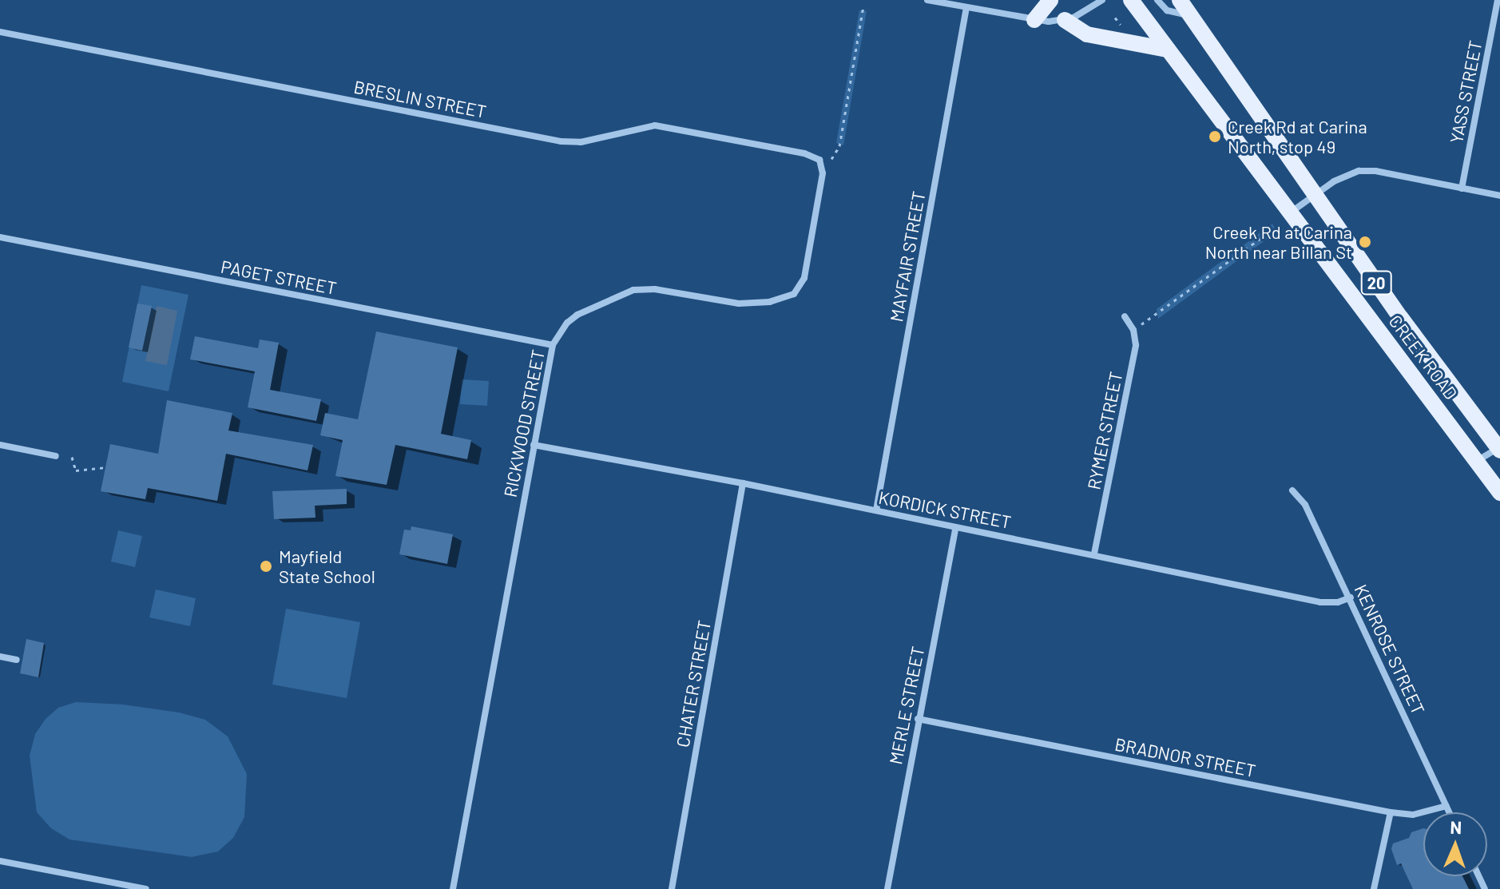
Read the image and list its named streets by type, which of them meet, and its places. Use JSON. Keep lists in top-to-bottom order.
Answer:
{
  "streets": {
    "main road": ["20", "CREEK ROAD"],
    "street": [
      "YASS STREET",
      "BRESLIN STREET",
      "MAYFAIR STREET",
      "PAGET STREET",
      "RICKWOOD STREET",
      "RYMER STREET",
      "KORDICK STREET",
      "KENROSE STREET",
      "CHATER STREET",
      "MERLE STREET",
      "BRADNOR STREET"
    ]
  },
  "crossings": [
    ["BRESLIN STREET", "RICKWOOD STREET"],
    ["MAYFAIR STREET", "KORDICK STREET"],
    ["PAGET STREET", "RICKWOOD STREET"],
    ["RICKWOOD STREET", "KORDICK STREET"],
    ["RYMER STREET", "KORDICK STREET"],
    ["KORDICK STREET", "KENROSE STREET"],
    ["KORDICK STREET", "CHATER STREET"],
    ["KORDICK STREET", "MERLE STREET"],
    ["KENROSE STREET", "BRADNOR STREET"],
    ["MERLE STREET", "BRADNOR STREET"]
  ],
  "places": ["Creek Rd at Carina North, stop 49", "Creek Rd at Carina North near Billan St", "Mayfield State School"],
  "north": "top"
}
